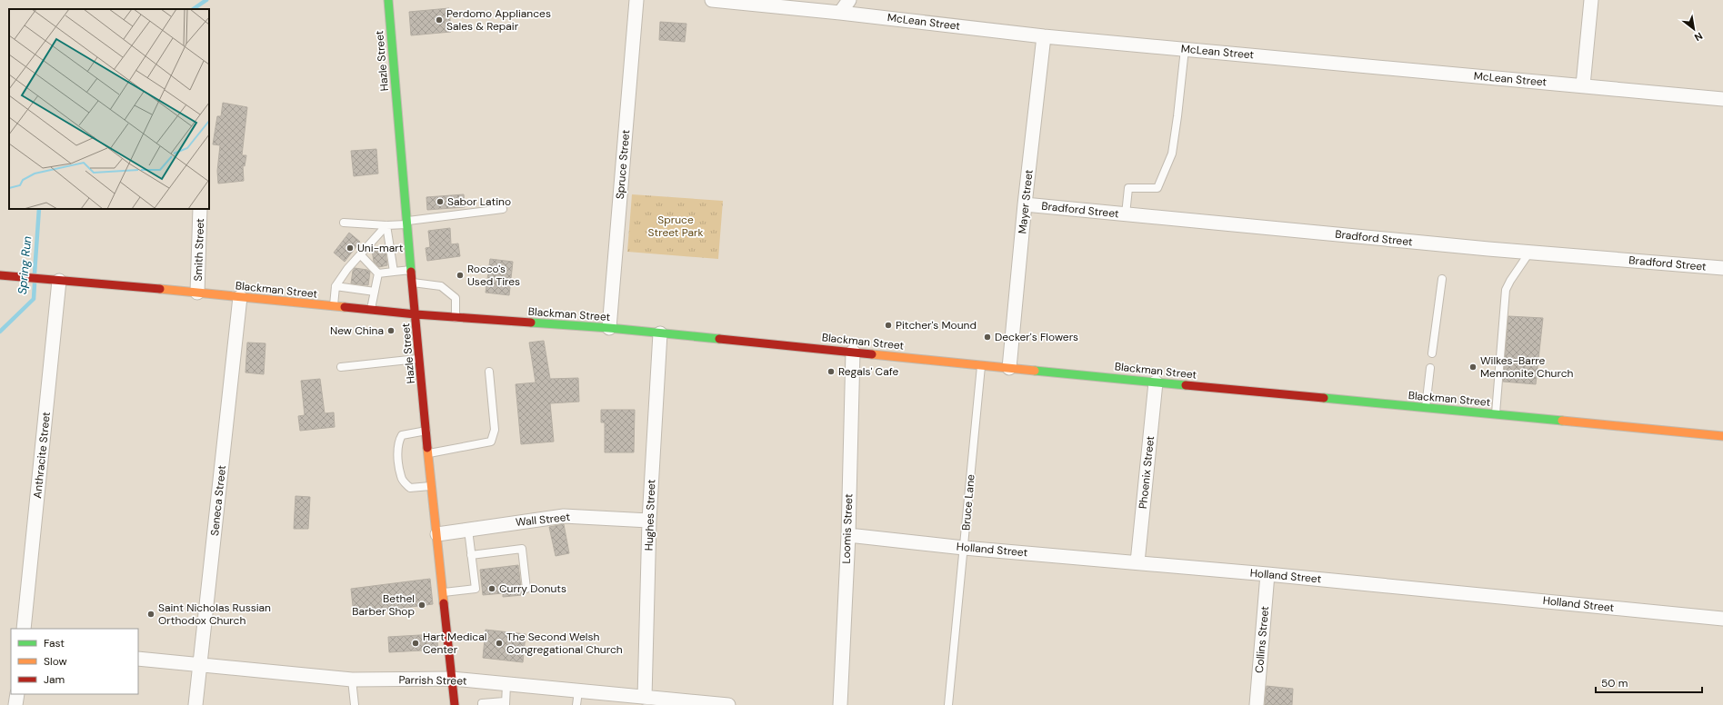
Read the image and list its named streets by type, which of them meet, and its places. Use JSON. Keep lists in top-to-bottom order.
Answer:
{
  "streets": {
    "main road": ["Hazle Street", "Blackman Street"],
    "street": [
      "McLean Street",
      "Spruce Street",
      "Mayer Street",
      "Bradford Street",
      "Smith Street",
      "Anthracite Street",
      "Phoenix Street",
      "Seneca Street",
      "Hughes Street",
      "Wall Street",
      "Loomis Street",
      "Holland Street",
      "Collins Street",
      "Parrish Street"
    ],
    "lane": ["Bruce Lane"]
  },
  "crossings": [
    ["McLean Street", "Mayer Street"],
    ["Hazle Street", "Blackman Street"],
    ["Hazle Street", "Wall Street"],
    ["Hazle Street", "Parrish Street"],
    ["Spruce Street", "Blackman Street"],
    ["Mayer Street", "Bradford Street"],
    ["Mayer Street", "Blackman Street"],
    ["Smith Street", "Blackman Street"],
    ["Blackman Street", "Anthracite Street"],
    ["Blackman Street", "Phoenix Street"],
    ["Blackman Street", "Seneca Street"],
    ["Blackman Street", "Bruce Lane"],
    ["Blackman Street", "Hughes Street"],
    ["Blackman Street", "Loomis Street"],
    ["Phoenix Street", "Holland Street"],
    ["Seneca Street", "Parrish Street"],
    ["Bruce Lane", "Holland Street"],
    ["Hughes Street", "Wall Street"],
    ["Hughes Street", "Parrish Street"],
    ["Loomis Street", "Holland Street"],
    ["Holland Street", "Collins Street"]
  ],
  "water": ["Spring Run"],
  "parks": ["Spruce Street Park"],
  "places": [
    "Perdomo Appliances Sales & Repair",
    "Sabor Latino",
    "Uni-mart",
    "Rocco's Used Tires",
    "Pitcher's Mound",
    "New China",
    "Decker's Flowers",
    "Wilkes-Barre Mennonite Church",
    "Regals' Cafe",
    "Curry Donuts",
    "Bethel Barber Shop",
    "Saint Nicholas Russian Orthodox Church",
    "Hart Medical Center",
    "The Second Welsh Congregational Church"
  ],
  "legend": ["Fast", "Slow", "Jam"],
  "scale_bar": "50 m",
  "north": "bottom right"
}
